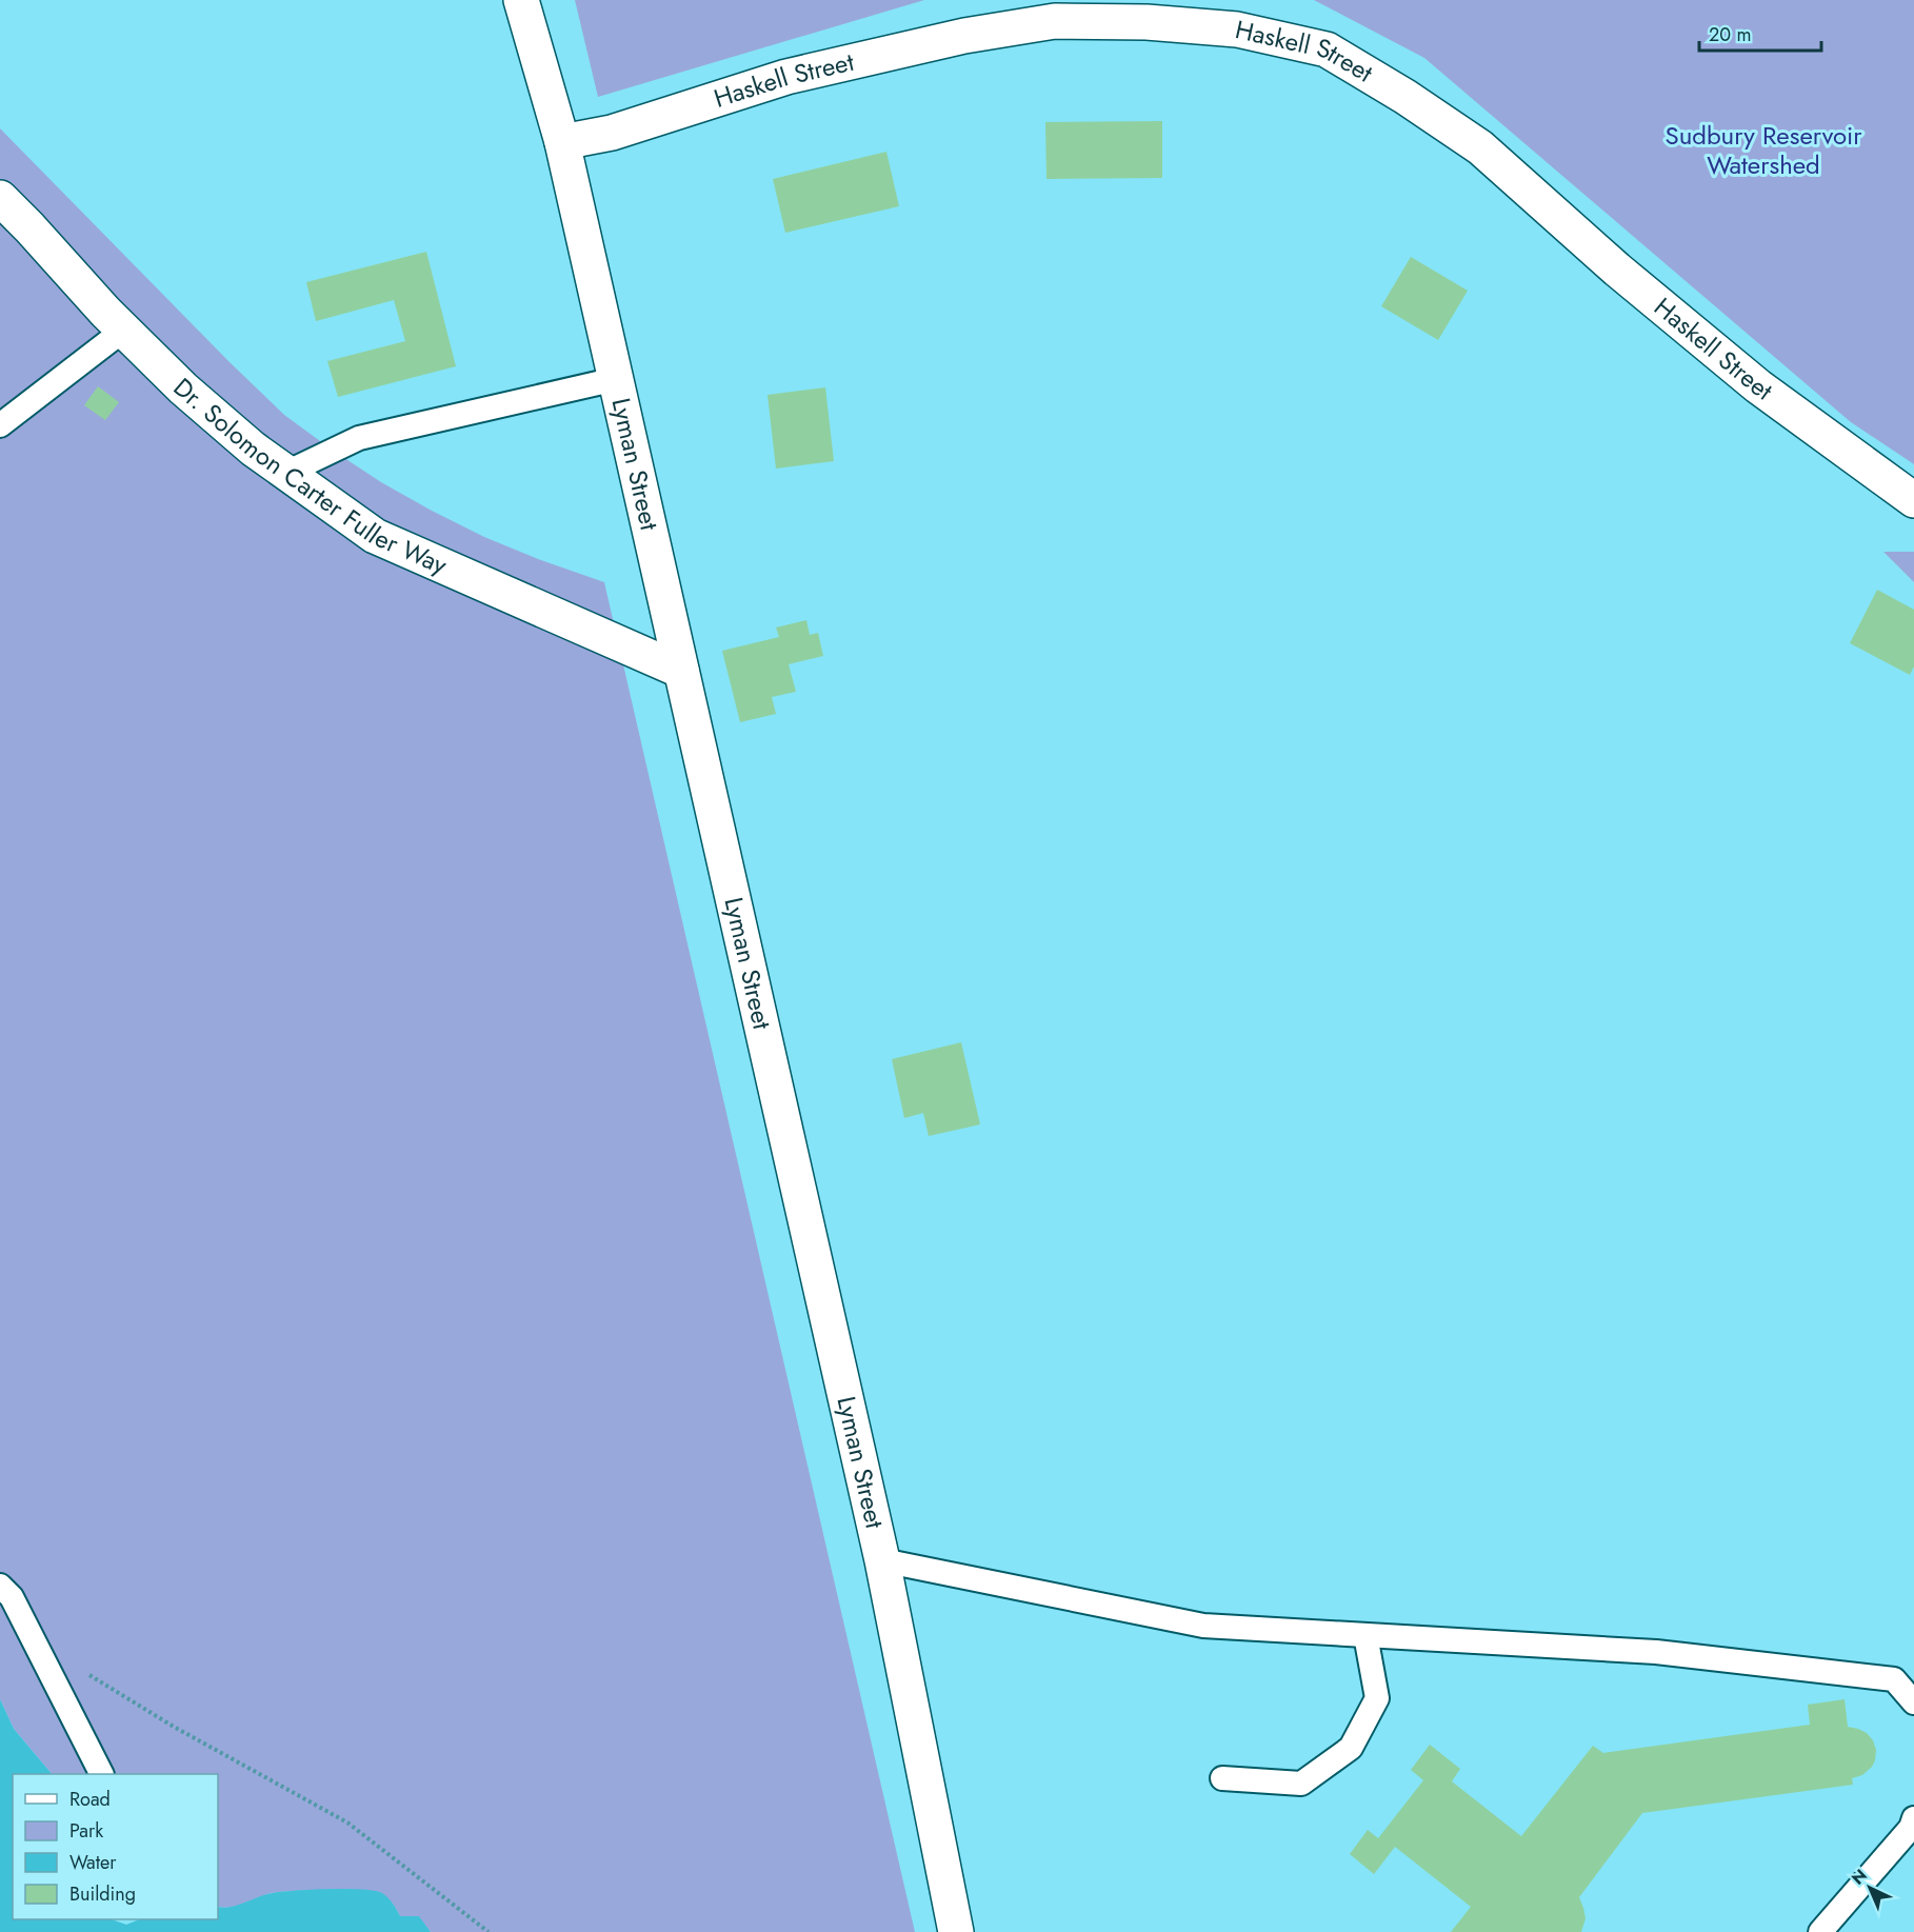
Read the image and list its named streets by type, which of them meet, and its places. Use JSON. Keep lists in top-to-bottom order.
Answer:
{
  "streets": {
    "street": ["Haskell Street", "Lyman Street", "Dr. Solomon Carter Fuller Way"]
  },
  "crossings": [
    ["Haskell Street", "Lyman Street"],
    ["Lyman Street", "Dr. Solomon Carter Fuller Way"]
  ],
  "parks": ["Sudbury Reservoir Watershed"],
  "legend": [
    "Road",
    "Park",
    "Water",
    "Building"
  ],
  "scale_bar": "20 m",
  "north": "top left"
}
